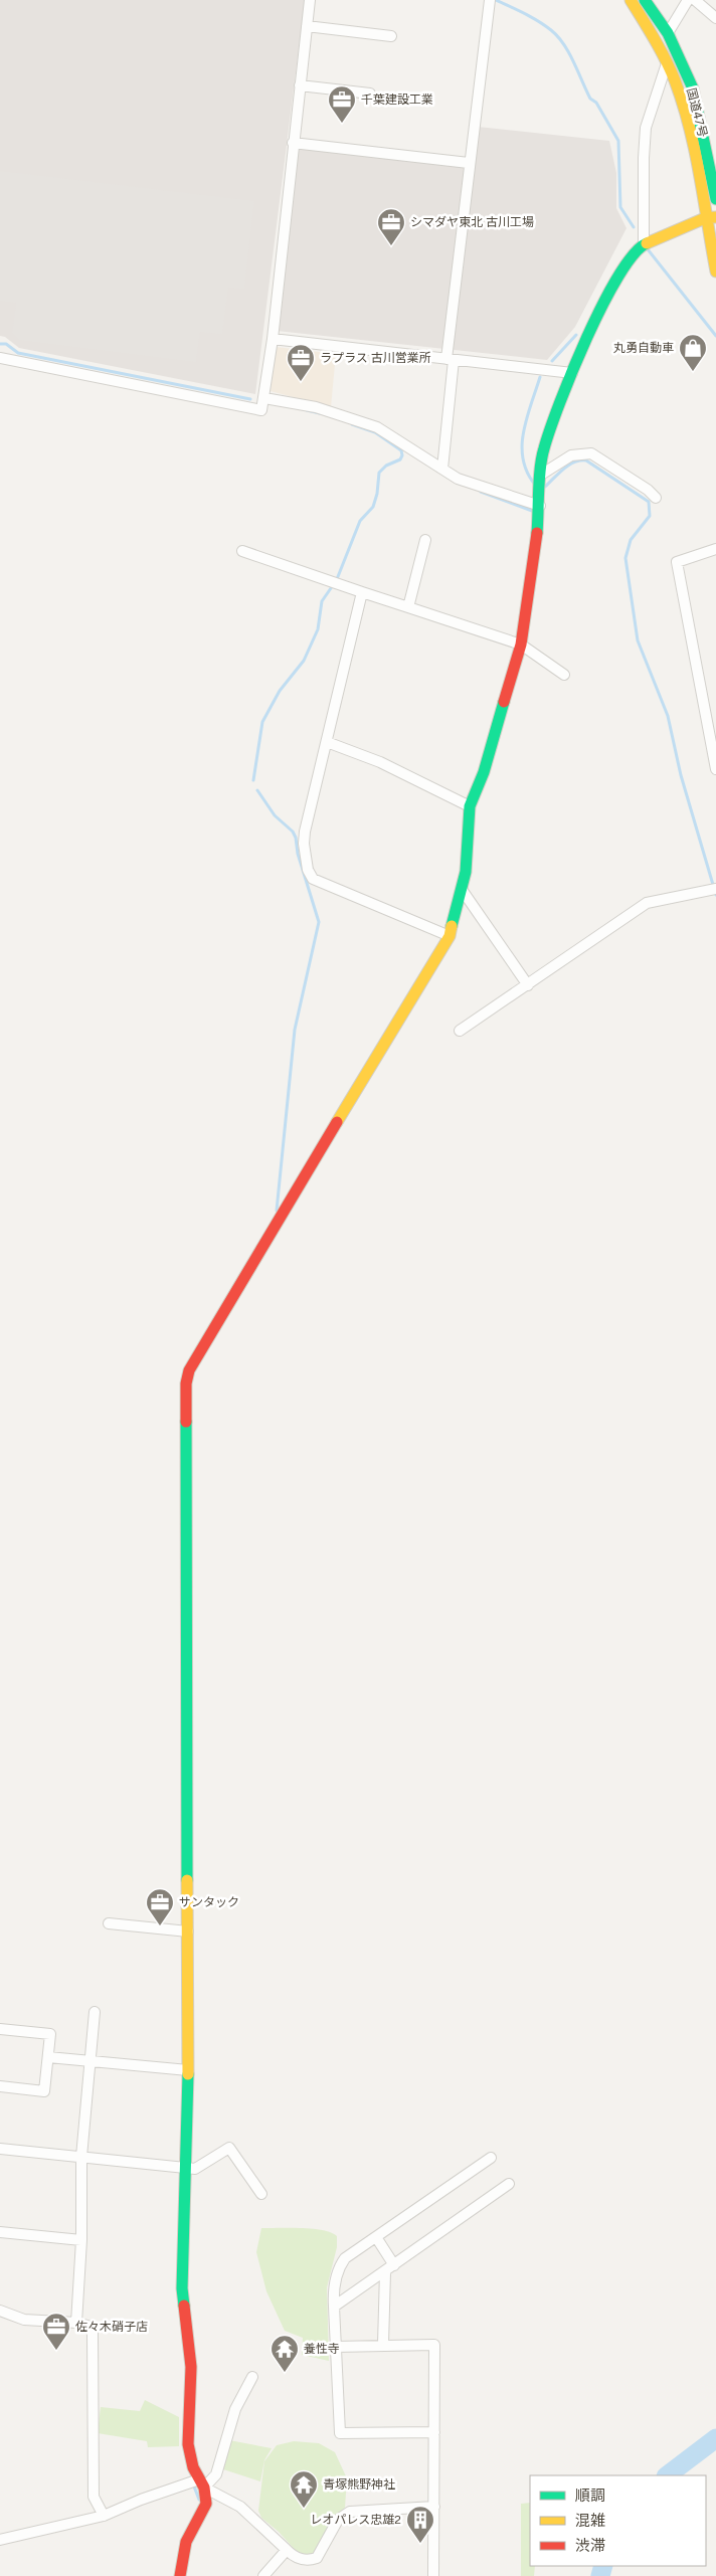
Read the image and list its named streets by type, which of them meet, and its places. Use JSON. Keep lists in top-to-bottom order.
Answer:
{
  "streets": {
    "main road": ["国道47号"]
  },
  "places": {
    "office": [
      "千葉建設工業",
      "シマダヤ東北 古川工場",
      "ラプラス 古川営業所",
      "サンタック",
      "佐々木硝子店"
    ],
    "shop": ["丸勇自動車"],
    "temple": ["養性寺", "青塚熊野神社"],
    "building": ["レオパレス忠雄2"]
  },
  "legend": ["順調", "混雑", "渋滞"]
}
